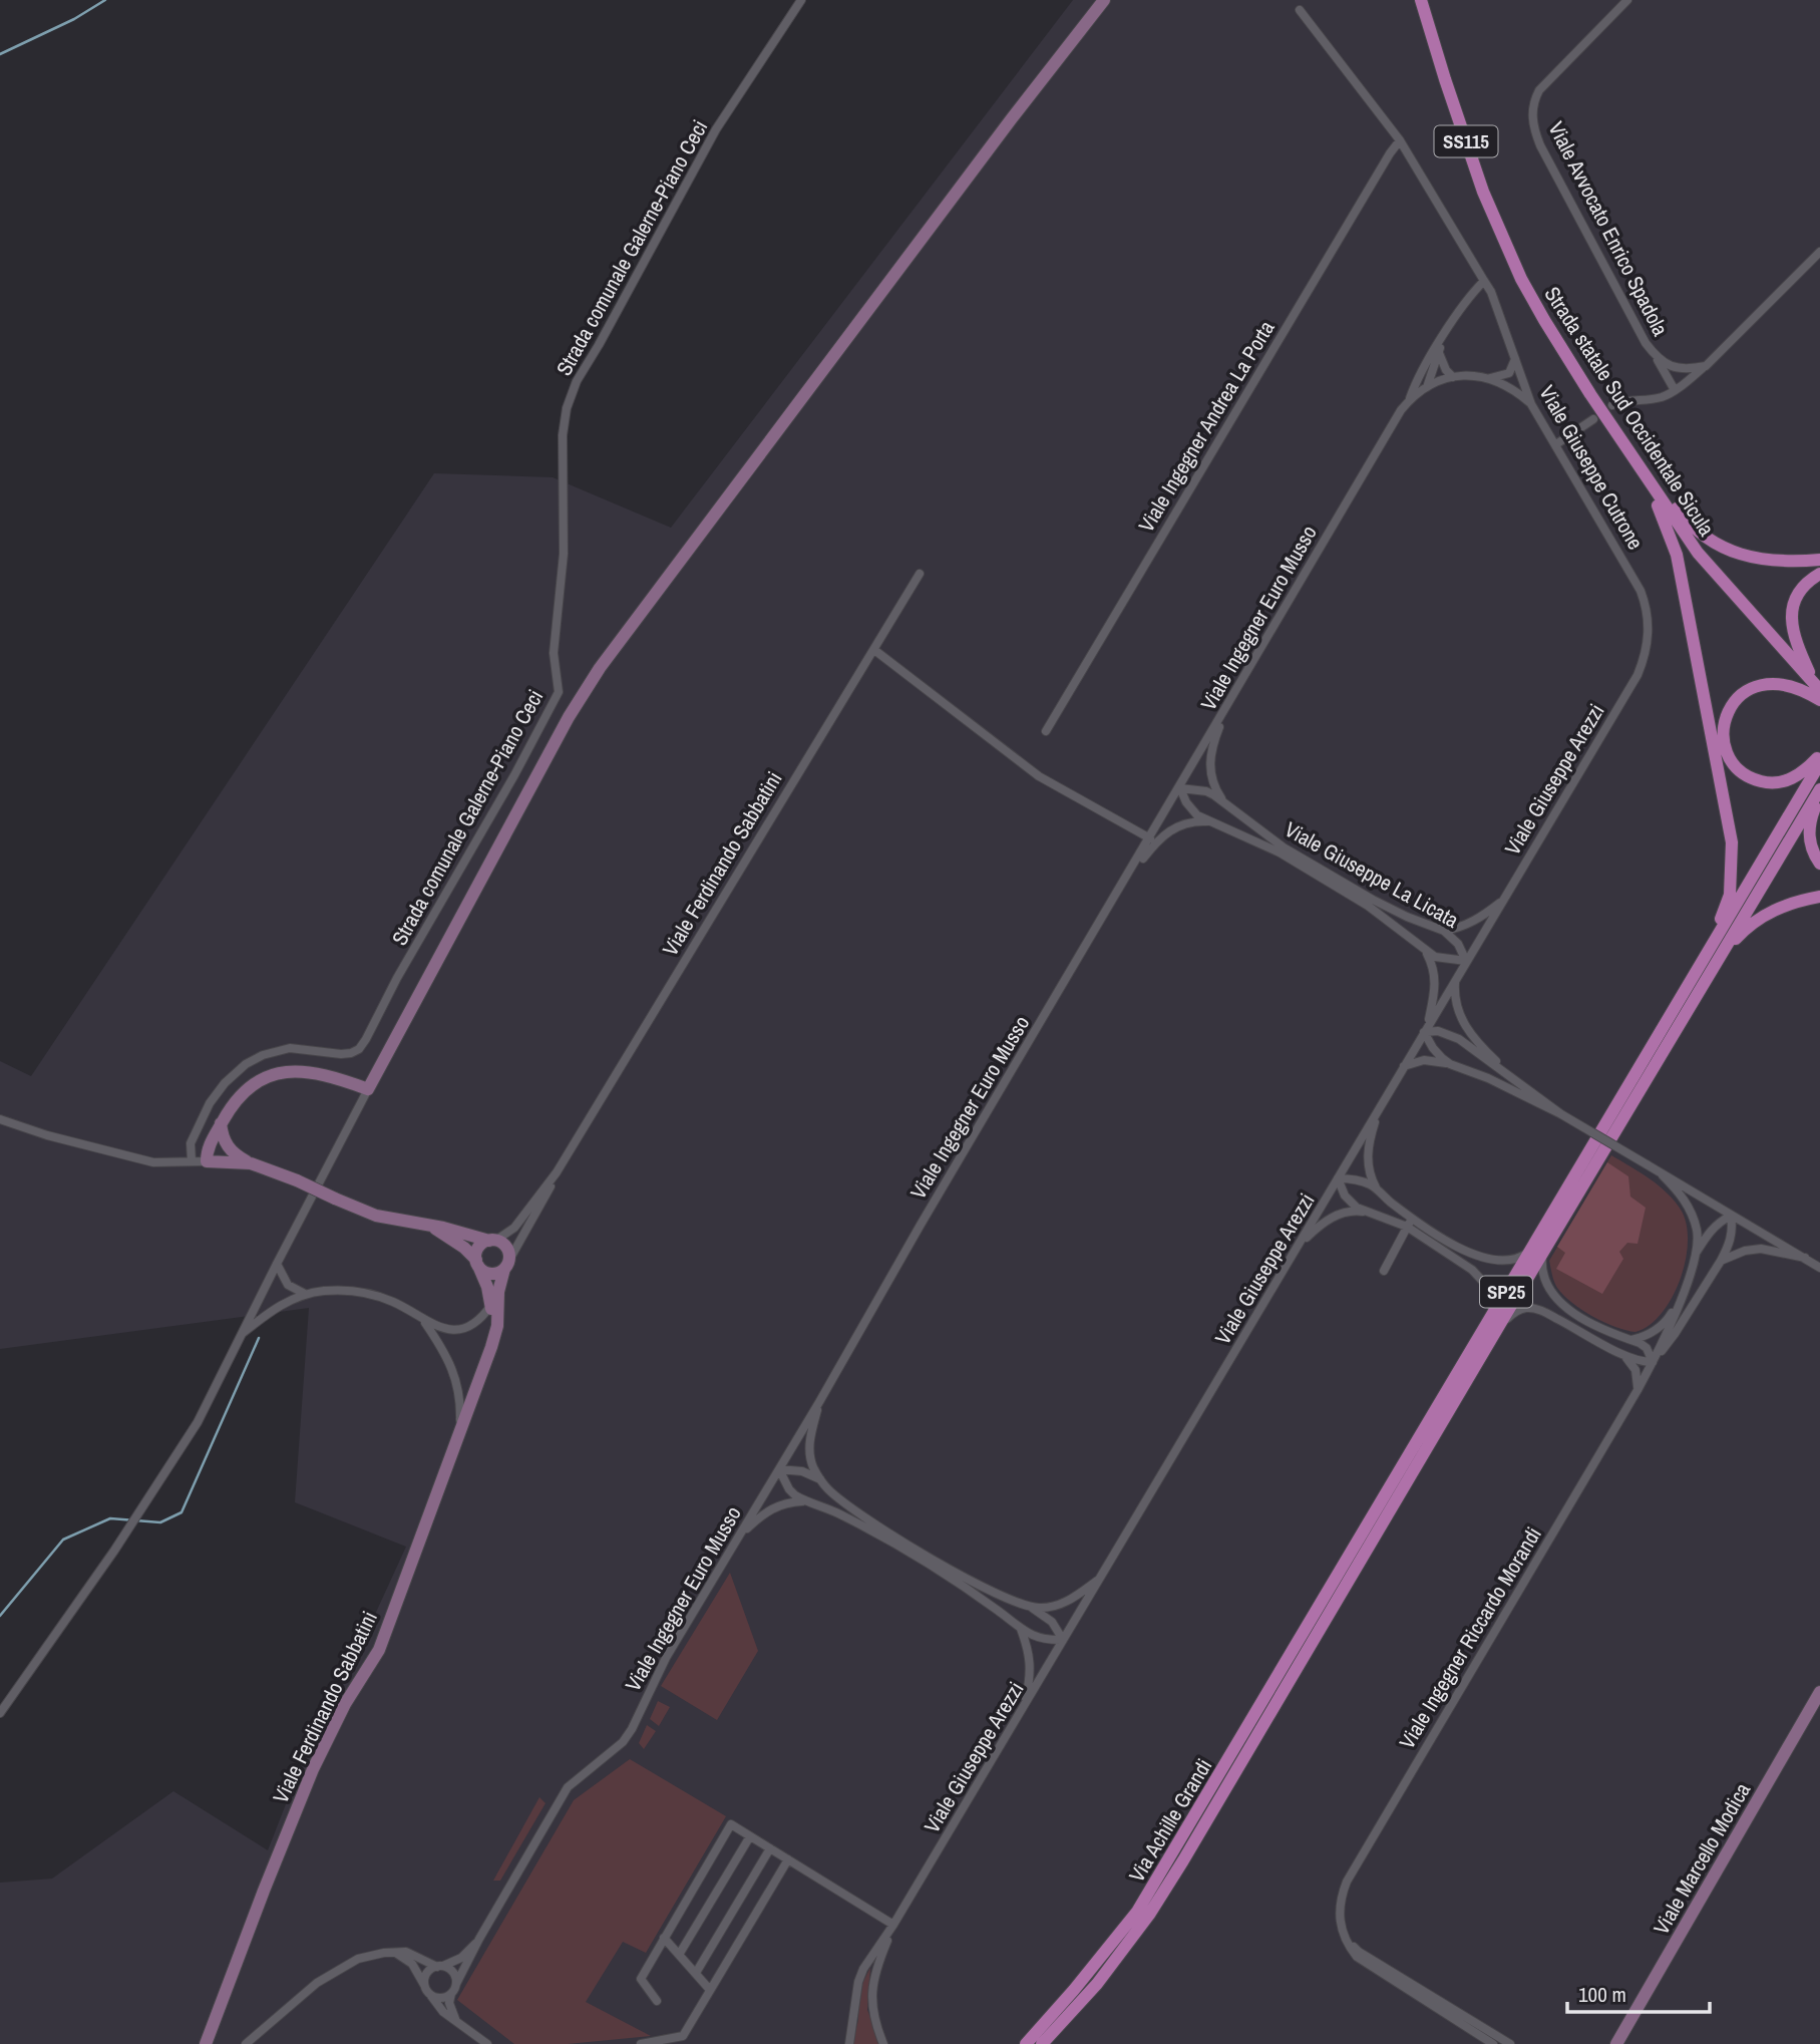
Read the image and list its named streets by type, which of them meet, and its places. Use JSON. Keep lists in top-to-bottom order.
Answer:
{
  "streets": {
    "main road": [
      "SS115",
      "Strada statale Sud Occidentale Sicula",
      "SP25",
      "Via Achille Grandi"
    ],
    "street": [
      "Viale Avvocato Enrico Spadola",
      "Strada comunale Galerne-Piano Ceci",
      "Viale Ingegner Andrea La Porta",
      "Viale Giuseppe Cutrone",
      "Viale Ingegner Euro Musso",
      "Viale Giuseppe Arezzi",
      "Viale Ferdinando Sabbatini",
      "Viale Giuseppe La Licata",
      "Viale Ingegner Riccardo Morandi",
      "Viale Marcello Modica"
    ]
  },
  "crossings": [
    ["Viale Ingegner Andrea La Porta", "Viale Giuseppe Cutrone"],
    ["Viale Giuseppe Cutrone", "Viale Ingegner Euro Musso"],
    ["Viale Giuseppe Cutrone", "Viale Giuseppe Arezzi"],
    ["Viale Ingegner Euro Musso", "Viale Giuseppe La Licata"],
    ["Viale Giuseppe Arezzi", "Viale Giuseppe La Licata"],
    ["SP25", "Via Achille Grandi"]
  ],
  "scale_bar": "100 m"
}
